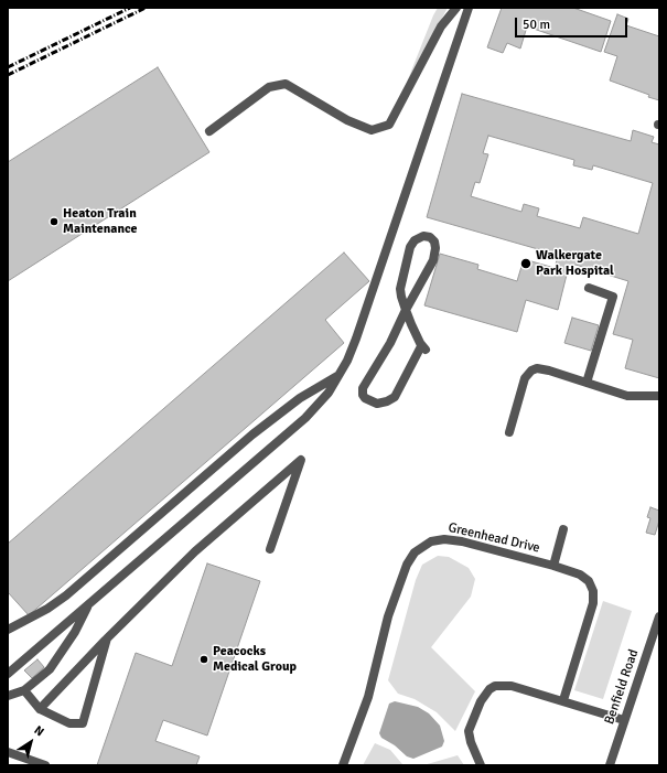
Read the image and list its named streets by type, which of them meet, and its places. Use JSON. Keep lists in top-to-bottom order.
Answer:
{
  "streets": {
    "street": ["Greenhead Drive", "Benfield Road"]
  },
  "places": ["Heaton Train Maintenance", "Walkergate Park Hospital", "Peacocks Medical Group"],
  "scale_bar": "50 m",
  "north": "top right"
}
